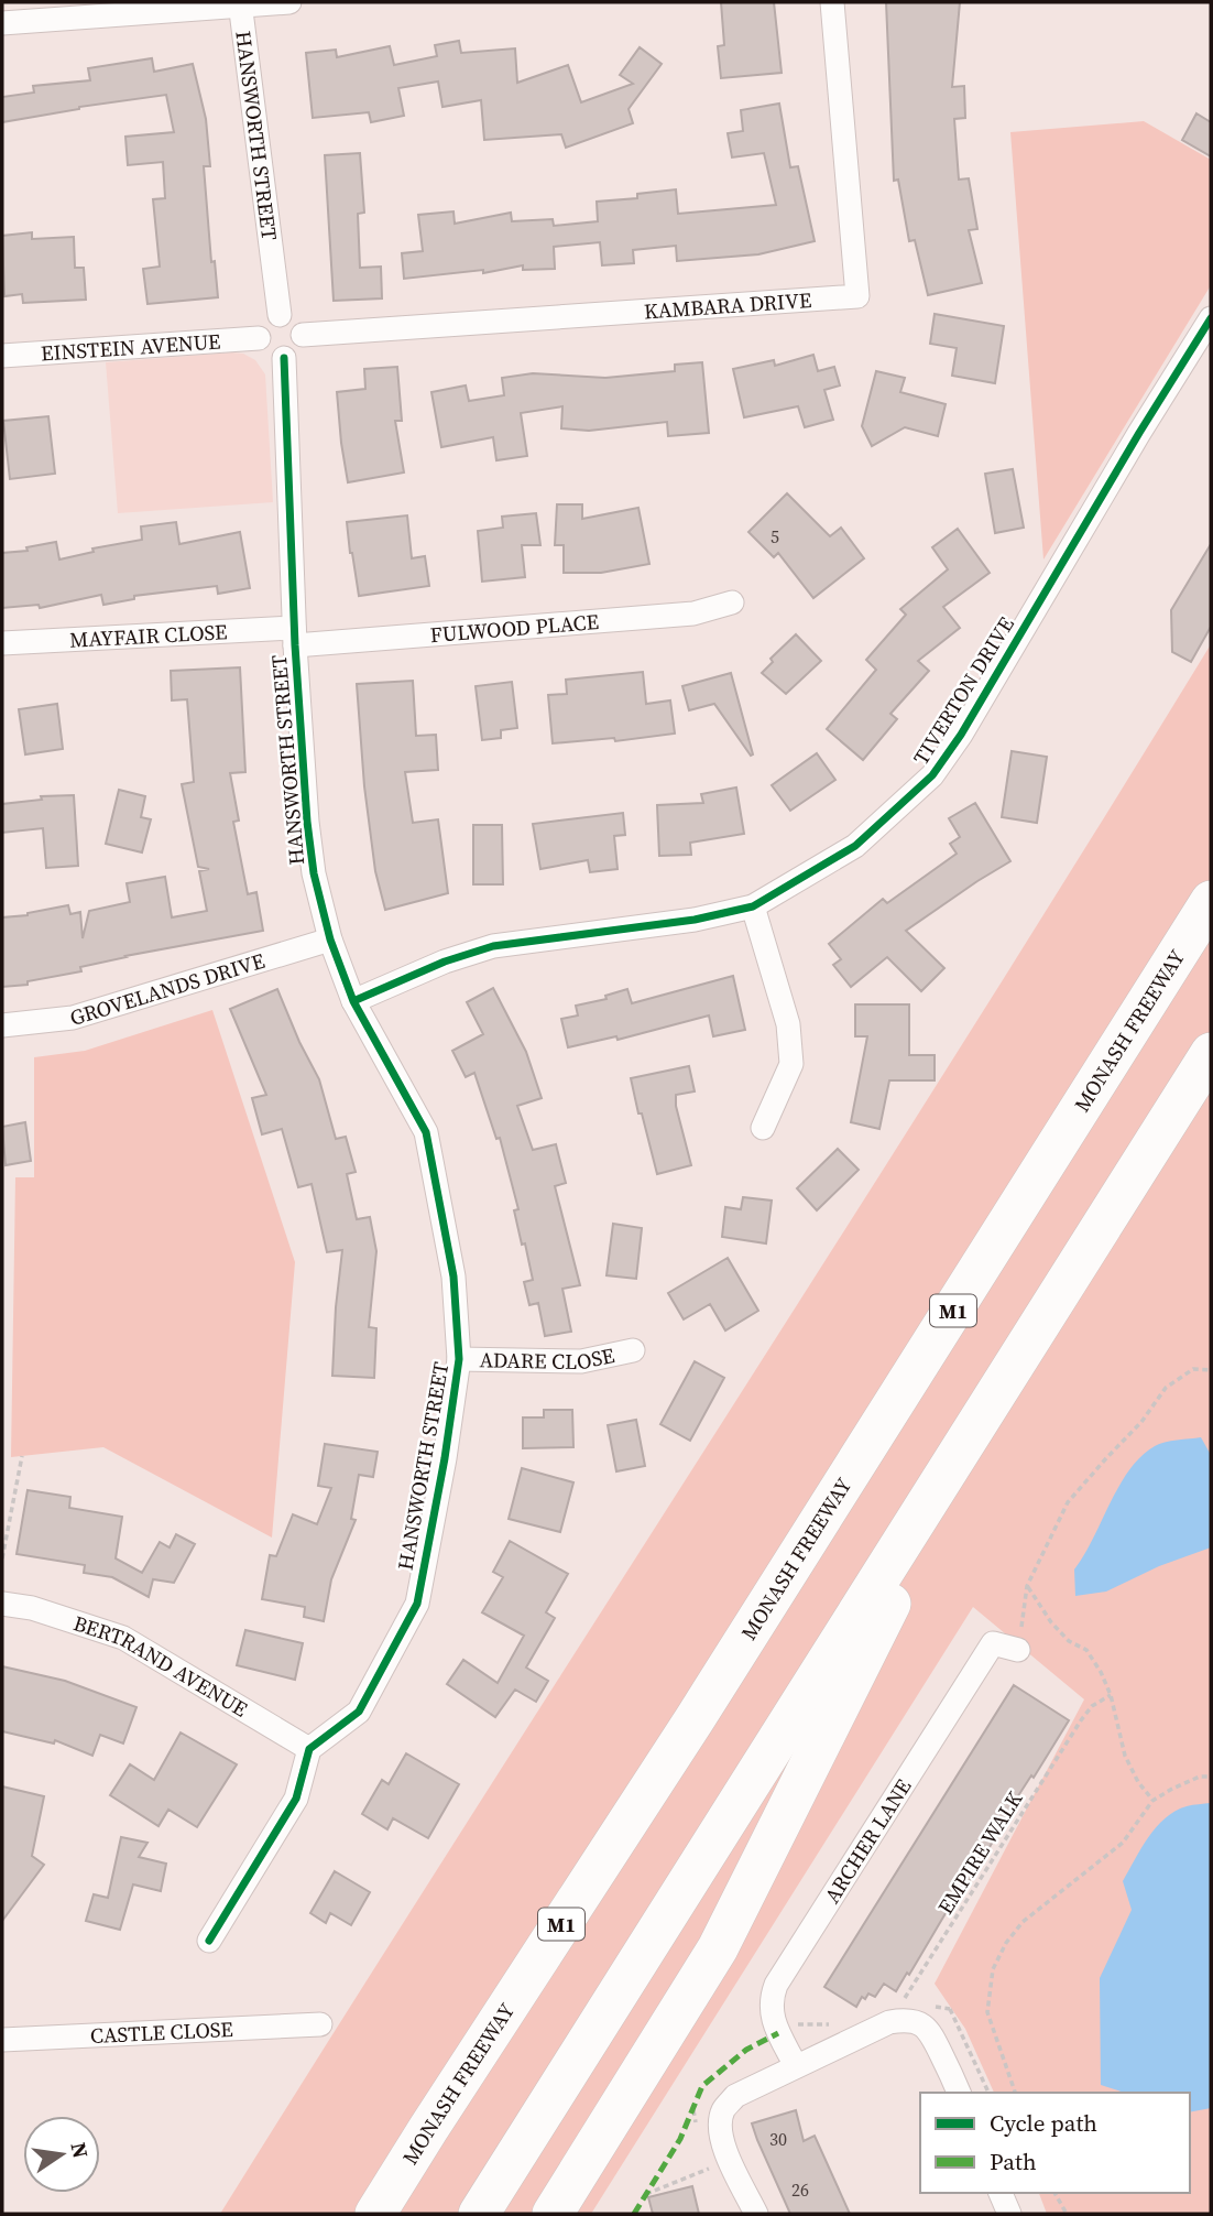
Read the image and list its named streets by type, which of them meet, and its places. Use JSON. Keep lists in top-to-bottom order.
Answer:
{
  "streets": {
    "highway": ["MONASH FREEWAY", "M1"],
    "street": [
      "HANSWORTH STREET",
      "KAMBARA DRIVE",
      "EINSTEIN AVENUE",
      "FULWOOD PLACE",
      "MAYFAIR CLOSE",
      "TIVERTON DRIVE",
      "GROVELANDS DRIVE",
      "ADARE CLOSE",
      "BERTRAND AVENUE",
      "ARCHER LANE",
      "CASTLE CLOSE"
    ],
    "path": ["EMPIRE WALK"]
  },
  "crossings": [
    ["HANSWORTH STREET", "KAMBARA DRIVE"],
    ["HANSWORTH STREET", "EINSTEIN AVENUE"],
    ["HANSWORTH STREET", "FULWOOD PLACE"],
    ["HANSWORTH STREET", "MAYFAIR CLOSE"],
    ["HANSWORTH STREET", "TIVERTON DRIVE"],
    ["HANSWORTH STREET", "GROVELANDS DRIVE"],
    ["HANSWORTH STREET", "ADARE CLOSE"],
    ["HANSWORTH STREET", "BERTRAND AVENUE"],
    ["KAMBARA DRIVE", "EINSTEIN AVENUE"],
    ["FULWOOD PLACE", "MAYFAIR CLOSE"]
  ],
  "house_numbers": ["5", "30", "26"],
  "legend": ["Cycle path", "Path"],
  "north": "right"
}
